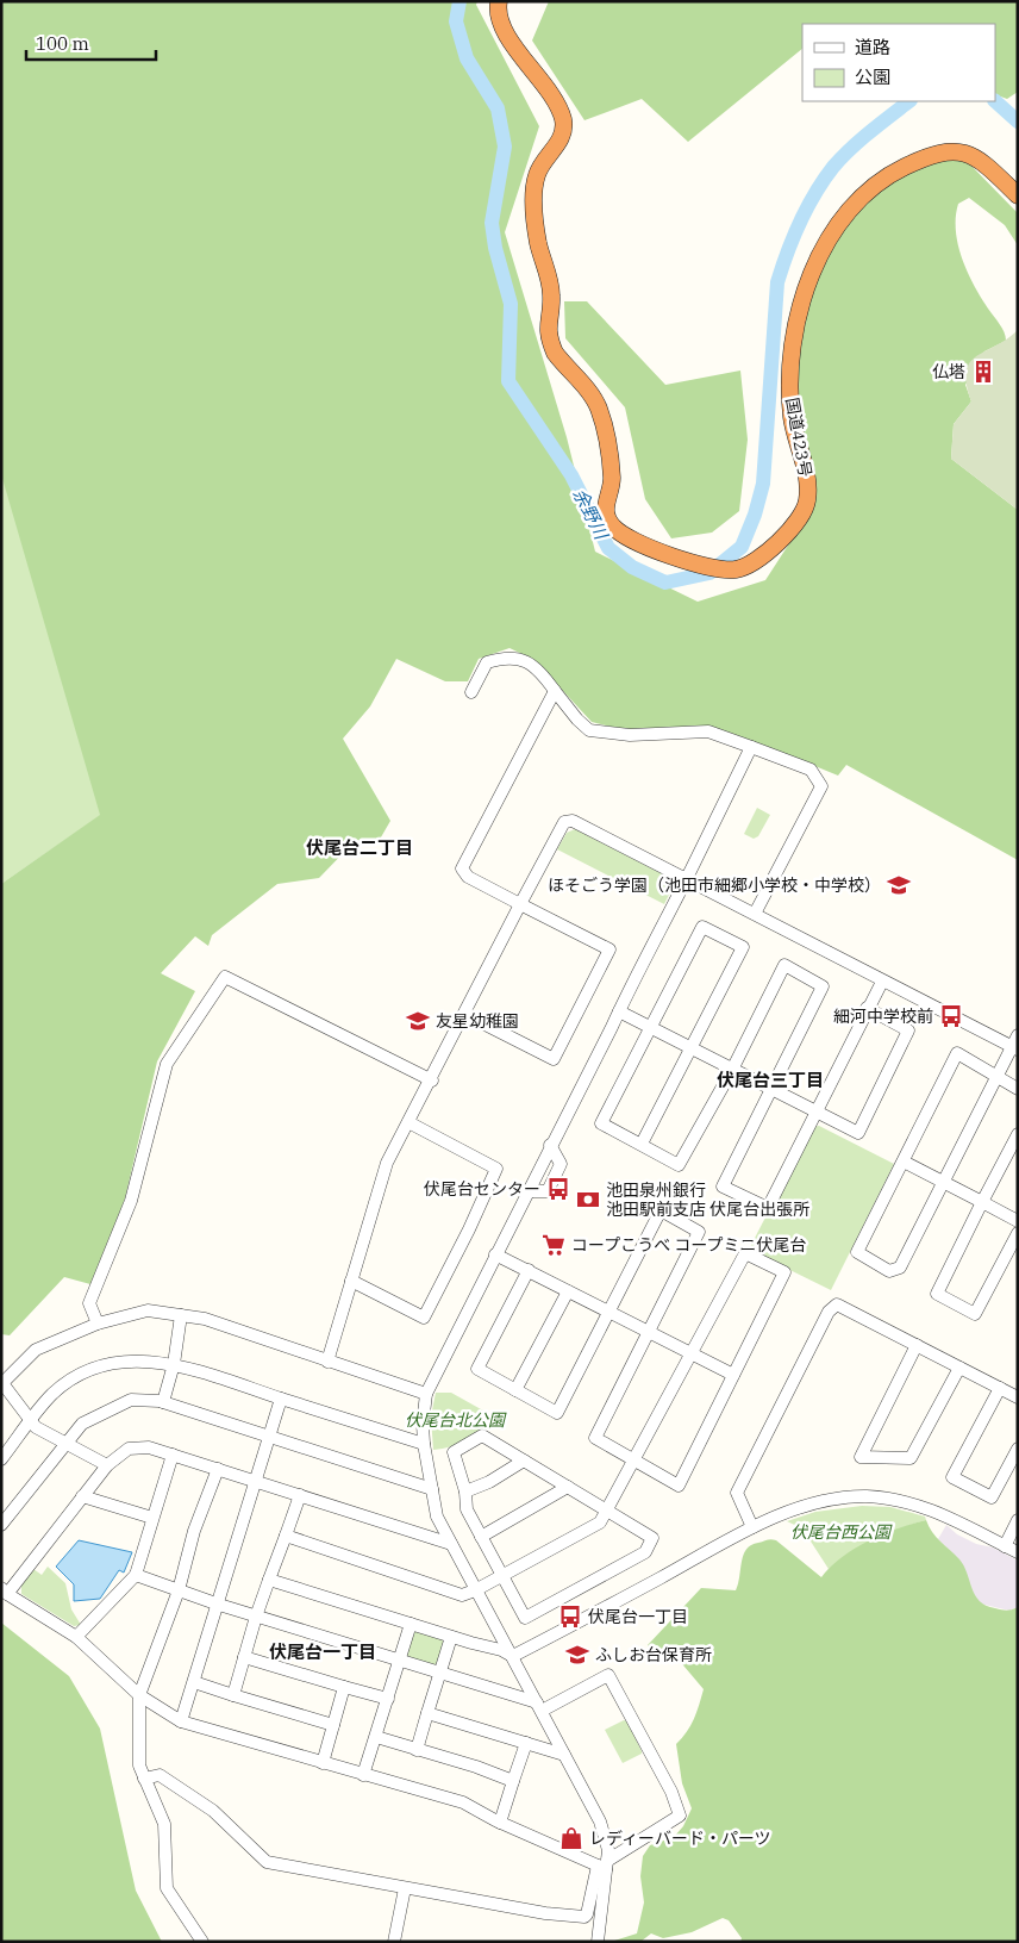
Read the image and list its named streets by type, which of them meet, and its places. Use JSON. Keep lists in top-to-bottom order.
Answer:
{
  "streets": {
    "highway": ["国道423号"]
  },
  "districts": ["伏尾台二丁目", "伏尾台三丁目", "伏尾台一丁目"],
  "water": ["余野川"],
  "parks": ["伏尾台北公園", "伏尾台⻄公園"],
  "places": {
    "building": ["仏塔"],
    "school or university": ["ほそごう学園（池田市細郷小学校・中学校）", "友星幼稚園", "ふしお台保育所"],
    "bus stop": ["細河中学校前", "伏尾台センター", "伏尾台一丁目"],
    "bank": ["池田泉州銀行 池田駅前支店 伏尾台出張所"],
    "supermarket": ["コープこうべ コープミニ伏尾台"],
    "shop": ["レディーバード・パーツ"]
  },
  "legend": ["道路", "公園"],
  "scale_bar": "100 m"
}
